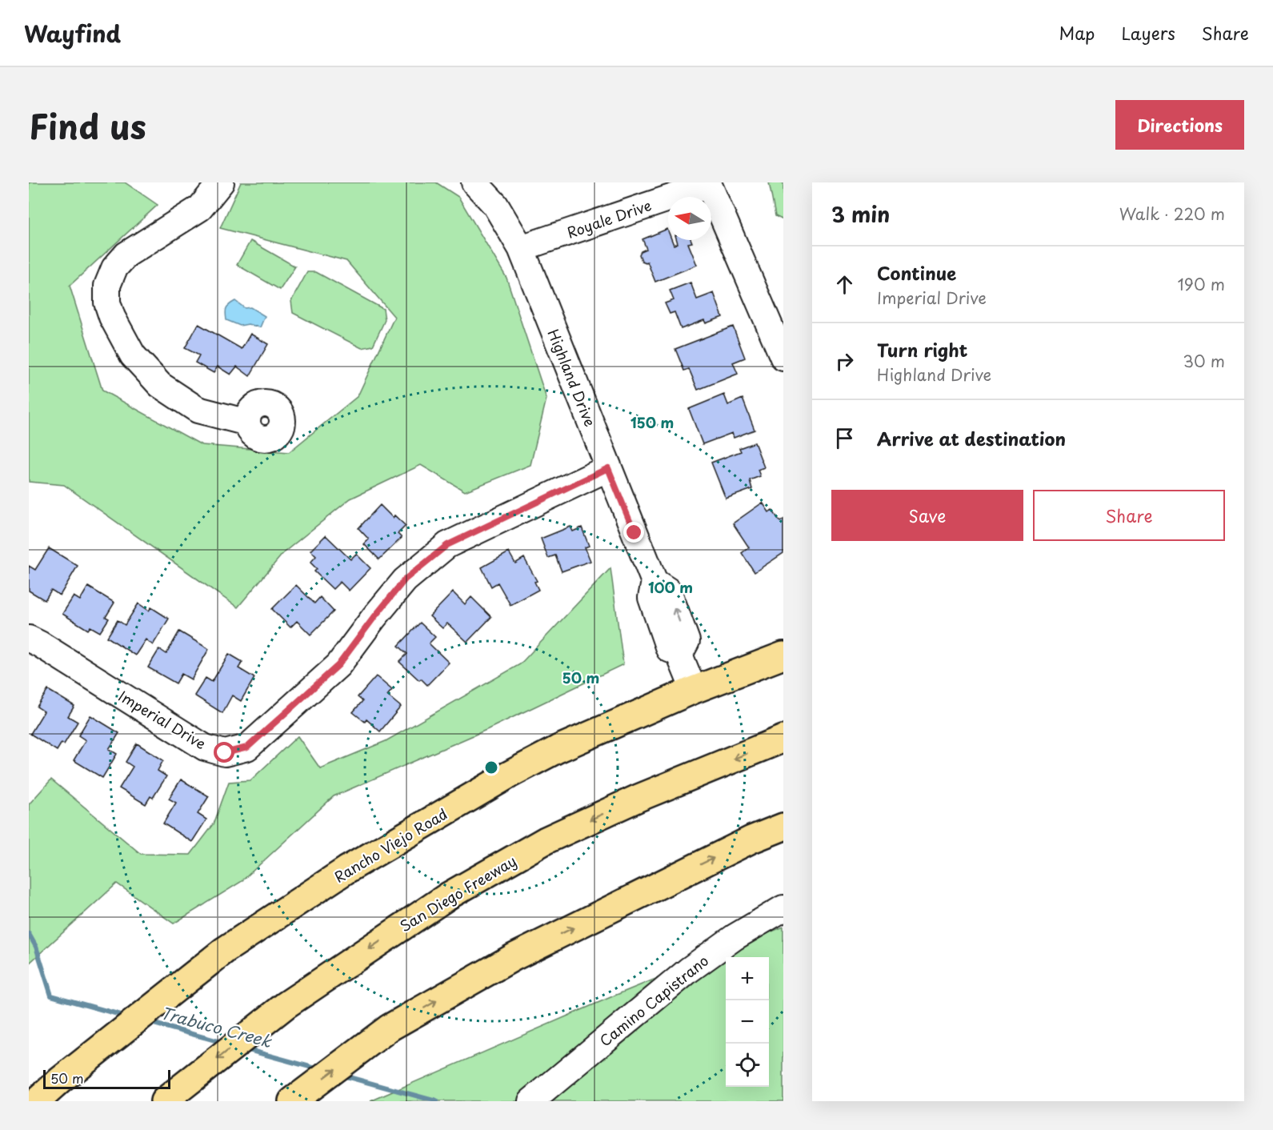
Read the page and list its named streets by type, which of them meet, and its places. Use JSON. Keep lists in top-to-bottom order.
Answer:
{
  "streets": {
    "main road": ["Rancho Viejo Road", "San Diego Freeway"],
    "street": [
      "Royale Drive",
      "Highland Drive",
      "Imperial Drive",
      "Camino Capistrano"
    ]
  },
  "crossings": [
    ["Royale Drive", "Highland Drive"],
    ["Highland Drive", "Imperial Drive"],
    ["Highland Drive", "Rancho Viejo Road"]
  ],
  "water": ["Trabuco Creek"],
  "scale_bar": "50 m",
  "north": "left",
  "page": {
    "header": "Wayfind",
    "nav": ["Map", "Layers", "Share"],
    "title": "Find us",
    "buttons": [
      "Directions",
      ["Save", "Share"]
    ],
    "heading": ["3 min", "Walk · 220 m"],
    "list": [
      ["Continue", "Imperial Drive", "190 m"],
      ["Turn right", "Highland Drive", "30 m"],
      "Arrive at destination"
    ],
    "map_buttons": ["+", "−"],
    "scale": "50 m"
  },
  "rings": ["150 m", "100 m", "50 m"]
}
